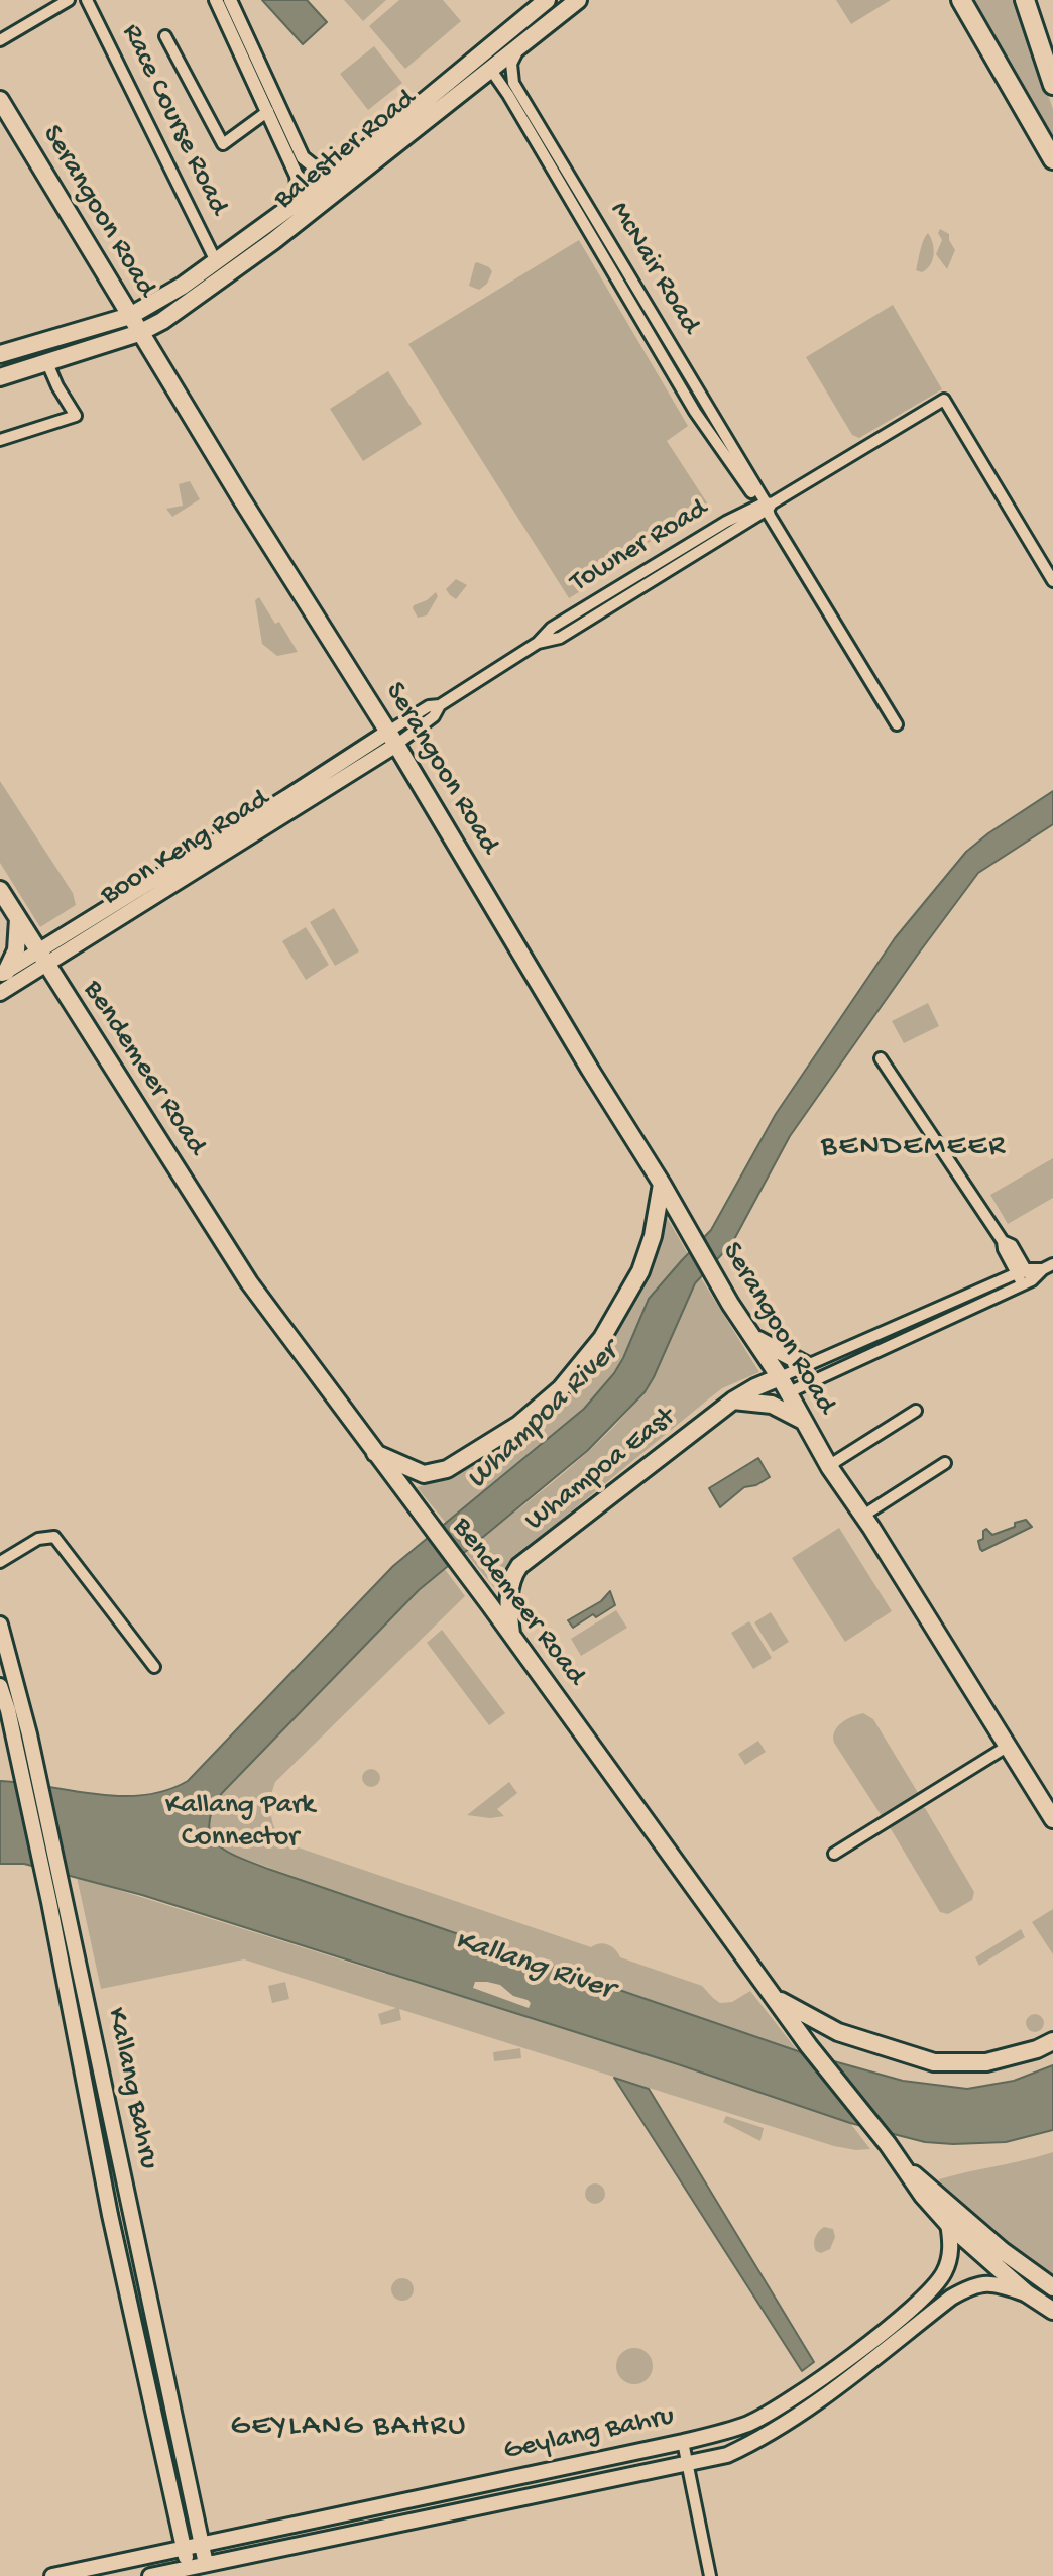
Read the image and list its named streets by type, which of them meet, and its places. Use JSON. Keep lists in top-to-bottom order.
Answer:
{
  "streets": {
    "main road": [
      "Balestier Road",
      "Serangoon Road",
      "Boon Keng Road",
      "Bendemeer Road",
      "Whampoa East",
      "Kallang Bahru",
      "Geylang Bahru"
    ],
    "street": ["Race Course Road", "McNair Road", "Towner Road"]
  },
  "crossings": [
    ["Race Course Road", "Balestier Road"],
    ["Balestier Road", "Serangoon Road"],
    ["Balestier Road", "McNair Road"],
    ["Serangoon Road", "Towner Road"],
    ["Serangoon Road", "Boon Keng Road"],
    ["Serangoon Road", "Whampoa East"],
    ["McNair Road", "Towner Road"],
    ["Towner Road", "Boon Keng Road"],
    ["Boon Keng Road", "Bendemeer Road"],
    ["Bendemeer Road", "Whampoa East"],
    ["Bendemeer Road", "Geylang Bahru"],
    ["Kallang Bahru", "Geylang Bahru"]
  ],
  "districts": ["BENDEMEER", "GEYLANG BAHRU"],
  "water": ["Whampoa River", "Kallang River"],
  "parks": ["Kallang Park Connector"]
}
